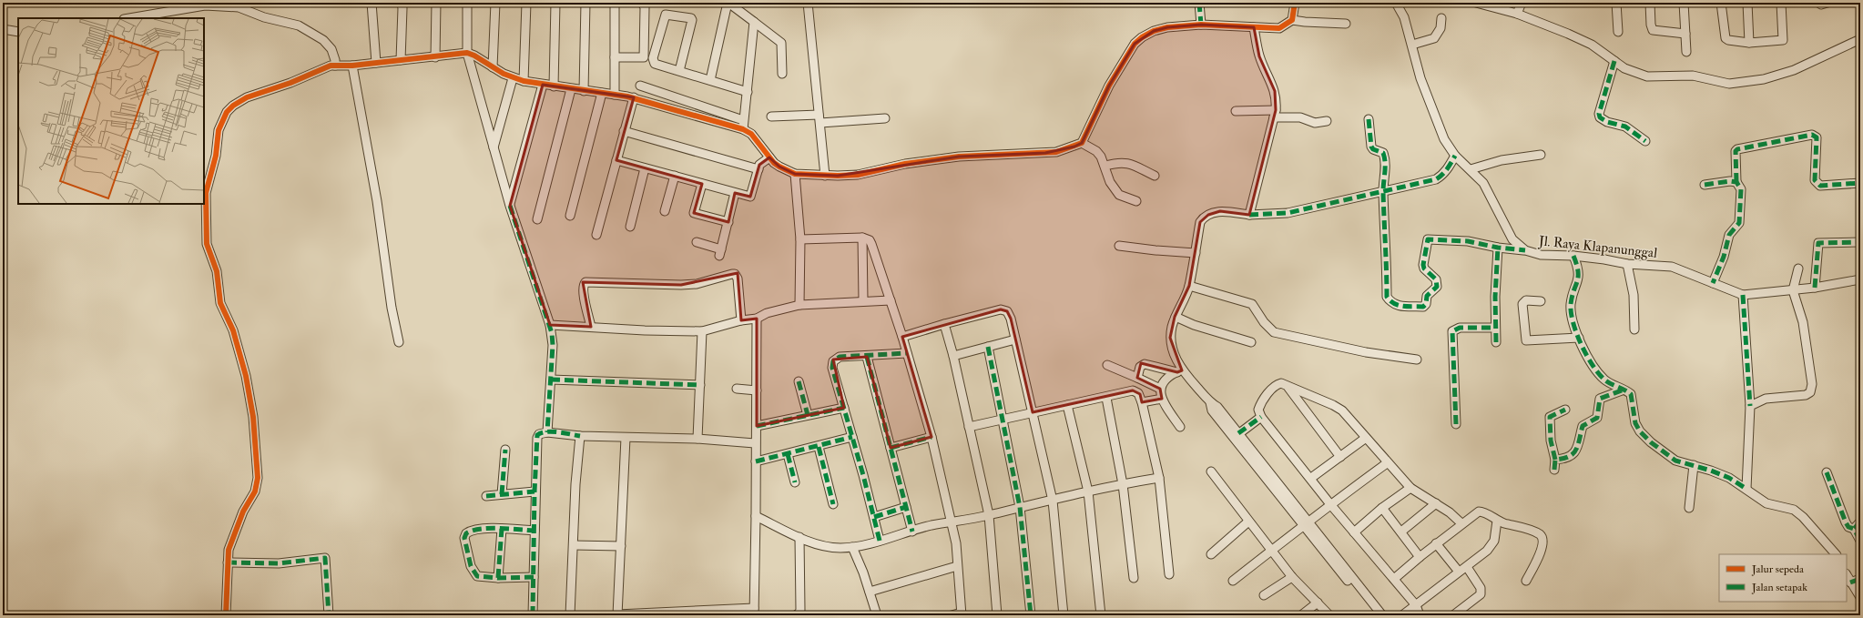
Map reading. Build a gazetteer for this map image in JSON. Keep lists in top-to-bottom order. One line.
{"streets":{"street":["Jl. Raya Klapanunggal"]},"legend":["Jalur sepeda","Jalan setapak"]}
